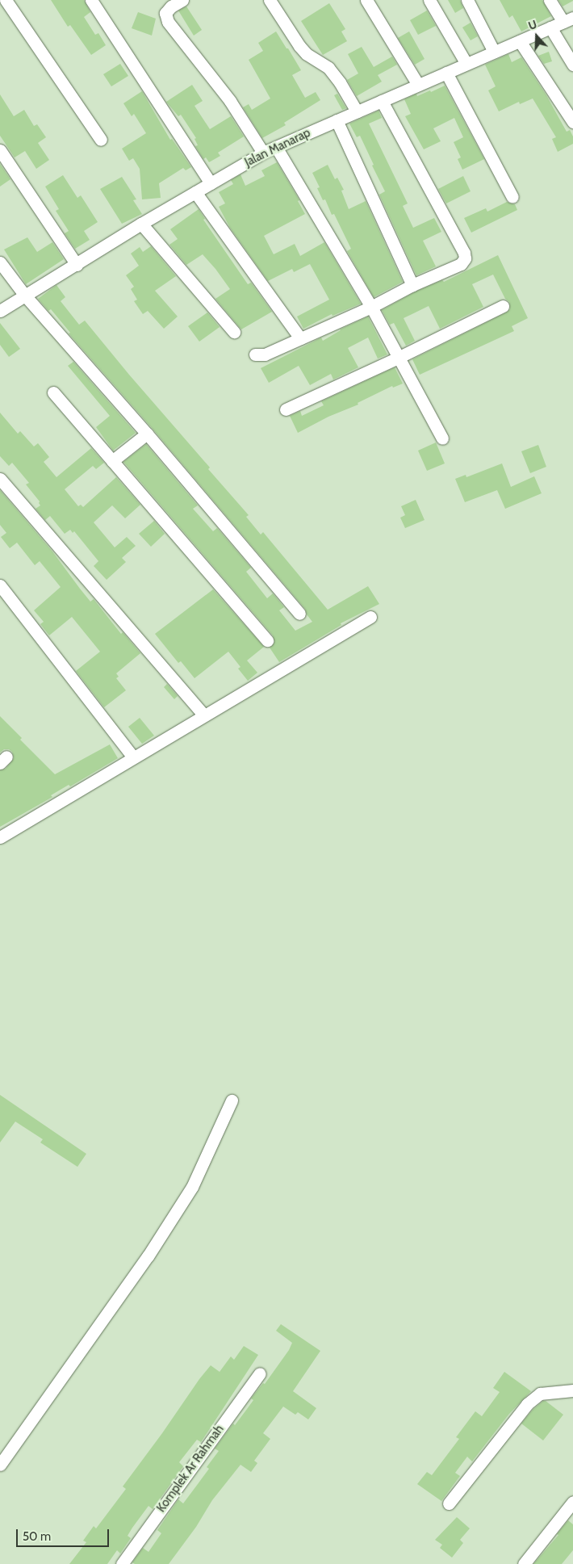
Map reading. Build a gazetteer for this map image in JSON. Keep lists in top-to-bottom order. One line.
{"streets":{"street":["Jalan Manarap","Komplek Ar Rahmah"]},"scale_bar":"50 m","north":"top"}
